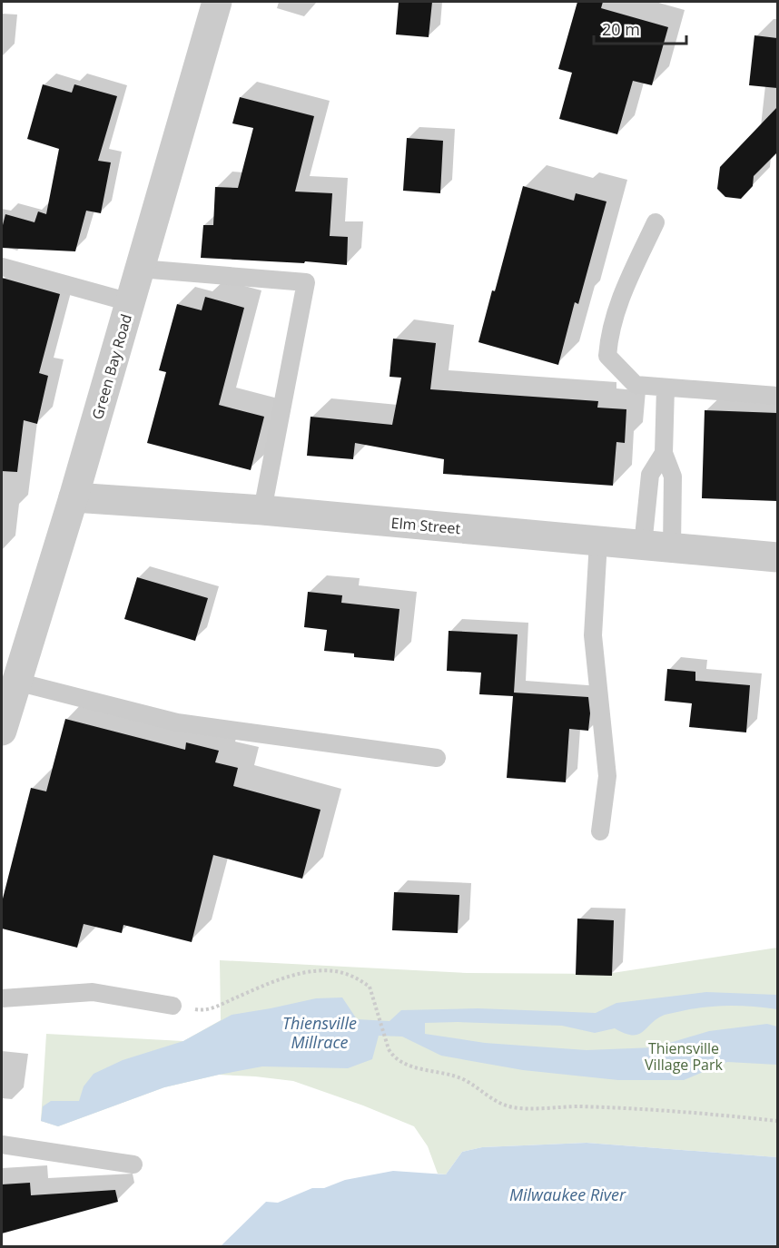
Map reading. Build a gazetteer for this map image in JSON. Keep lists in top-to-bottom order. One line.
{"streets":{"street":["Green Bay Road","Elm Street"]},"crossings":[["Green Bay Road","Elm Street"]],"water":["Thiensville Millrace","Milwaukee River"],"parks":["Thiensville Village Park"],"scale_bar":"20 m"}
